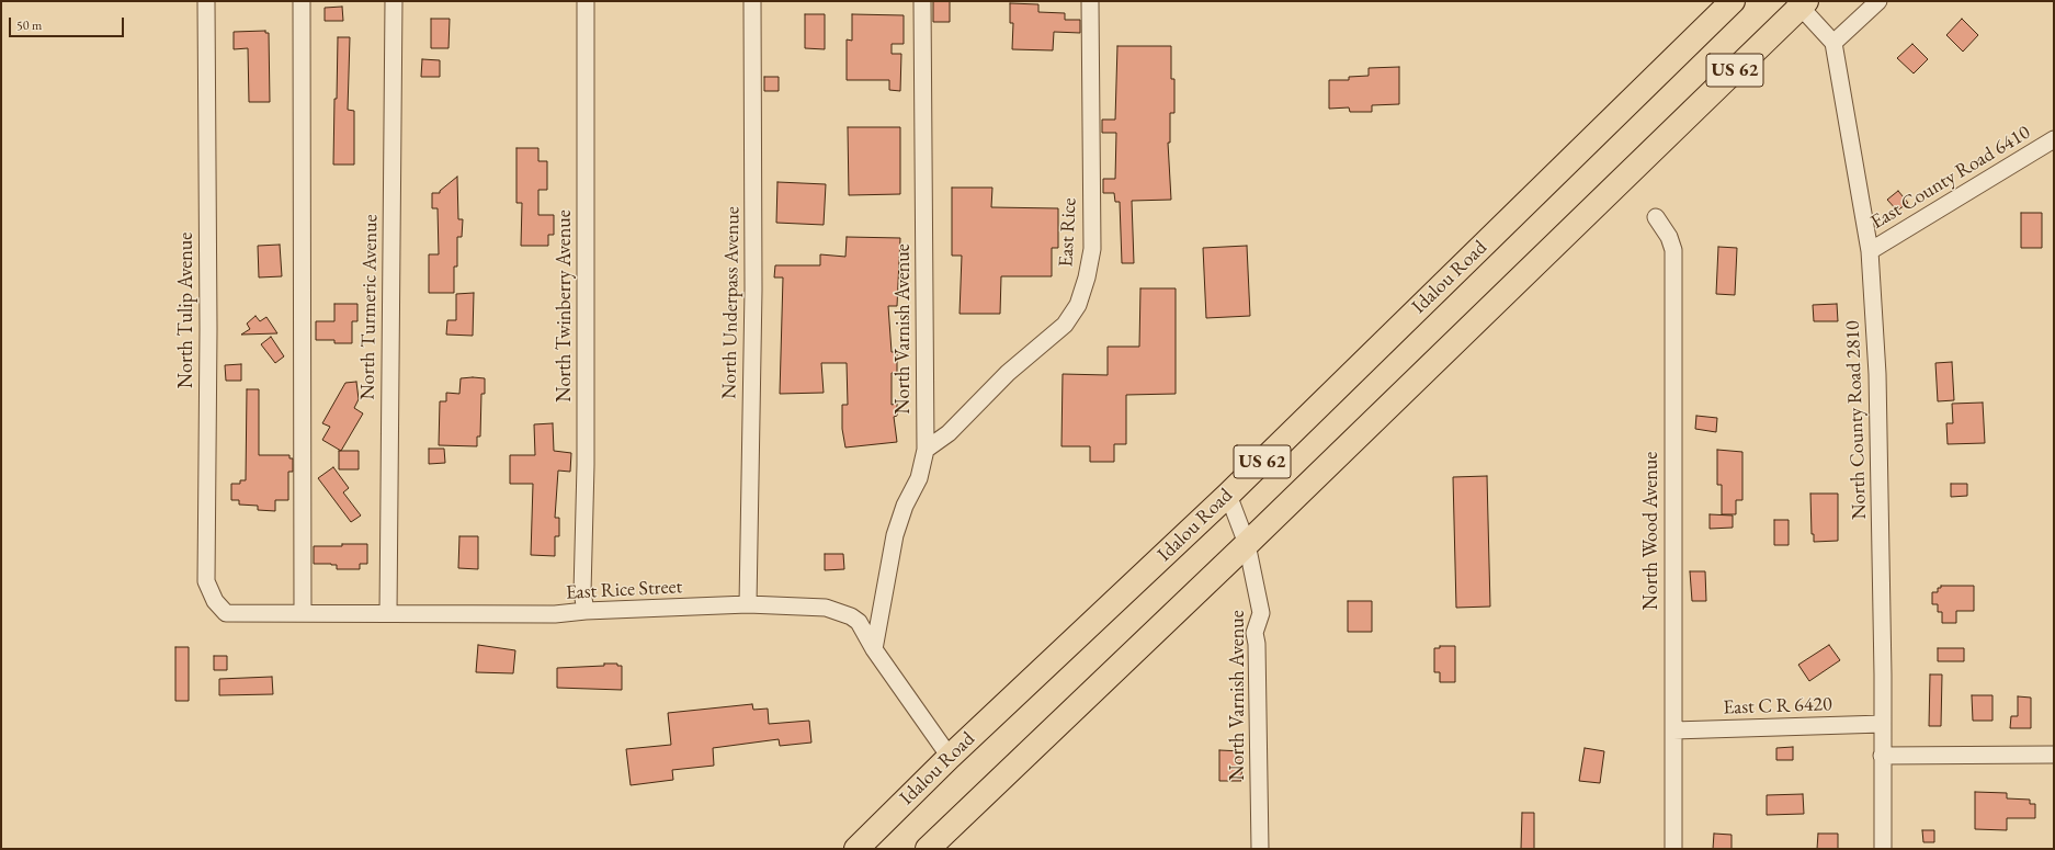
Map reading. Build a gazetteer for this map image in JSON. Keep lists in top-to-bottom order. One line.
{"streets":{"highway":["US 62","Idalou Road"],"street":["East County Road 6410","East Rice","North Underpass Avenue","North Twinberry Avenue","North Turmeric Avenue","North Tulip Avenue","North Varnish Avenue","North County Road 2810","North Wood Avenue","East Rice Street","East C R 6420"]},"crossings":[["US 62","North Varnish Avenue"],["East County Road 6410","North County Road 2810"],["East Rice","North Varnish Avenue"],["Idalou Road","North Varnish Avenue"],["Idalou Road","East Rice Street"],["North Underpass Avenue","East Rice Street"],["North Twinberry Avenue","East Rice Street"],["North Turmeric Avenue","East Rice Street"],["North Tulip Avenue","East Rice Street"],["North Varnish Avenue","East Rice Street"],["North County Road 2810","East C R 6420"],["North Wood Avenue","East C R 6420"]],"scale_bar":"50 m"}
